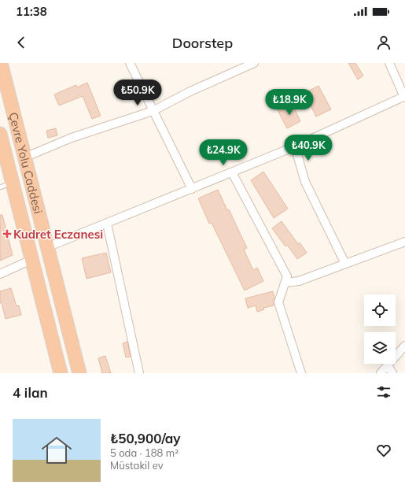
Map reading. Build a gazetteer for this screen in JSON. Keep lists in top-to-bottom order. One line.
{"streets":{"highway":["Çevre Yolu Caddesi"]},"places":{"health":["Kudret Eczanesi"]},"page":{"status":"11:38","header":"Doorstep","price":["₺50.9K","₺18.9K","₺40.9K","₺24.9K"],"heading":"4 ilan","list":[{"name":"₺50,900/ay","note":"5 oda · 188 m² · Müstakil ev"}]}}
